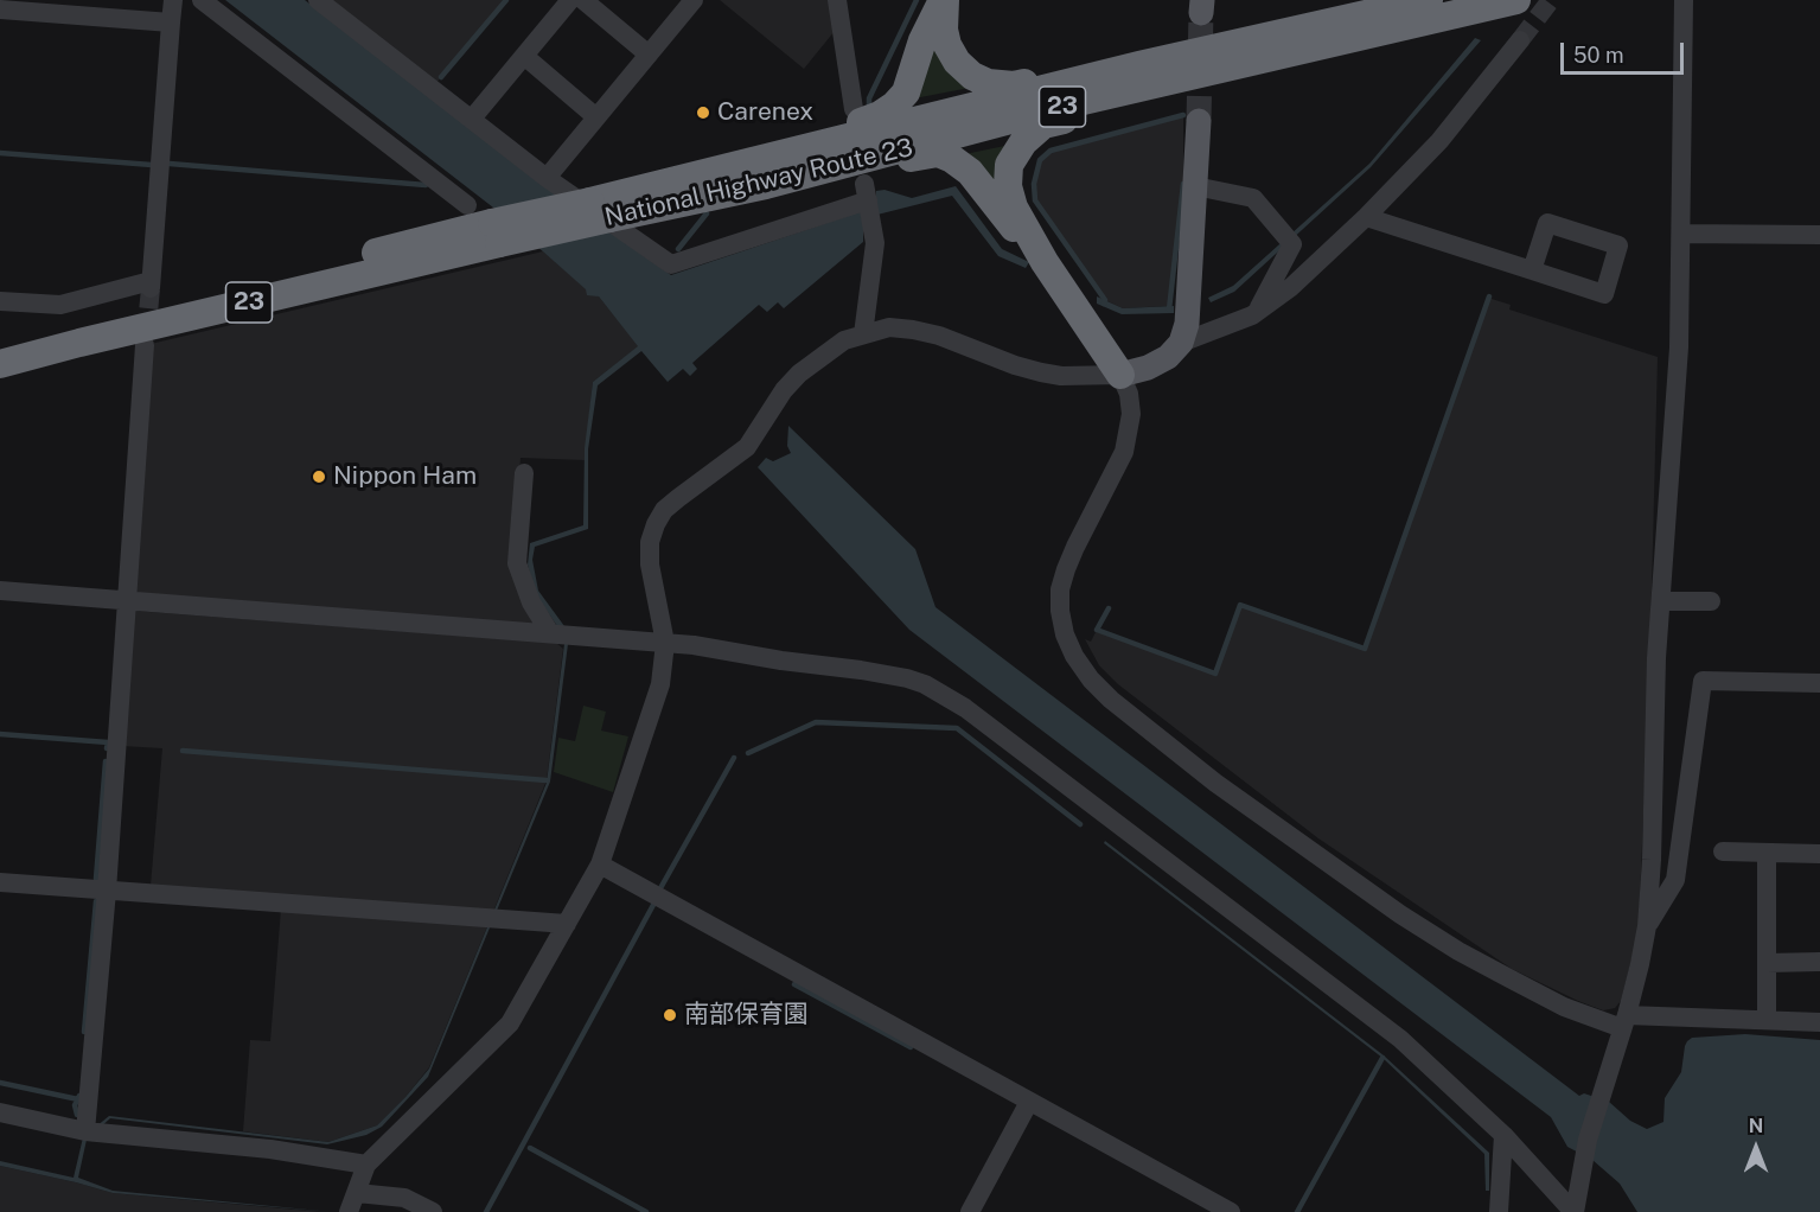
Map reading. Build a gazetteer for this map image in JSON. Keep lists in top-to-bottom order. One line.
{"streets":{"highway":["23","National Highway Route 23"]},"crossings":[["23","National Highway Route 23"]],"places":["Carenex","Nippon Ham","南部保育園"],"scale_bar":"50 m","north":"top"}
